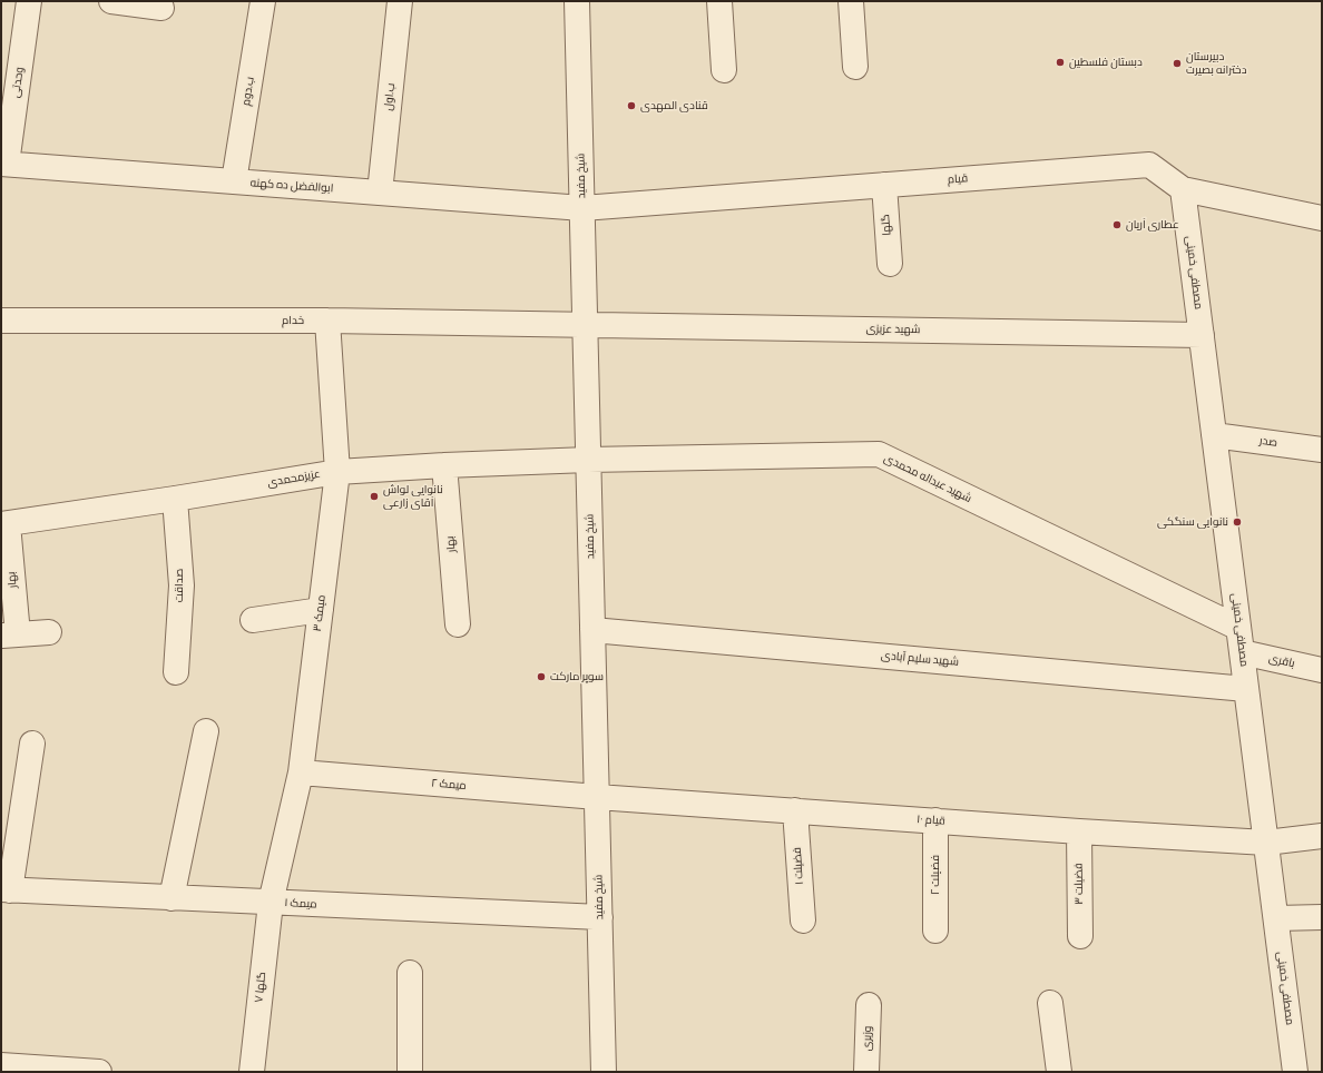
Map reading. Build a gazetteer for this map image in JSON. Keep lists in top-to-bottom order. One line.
{"streets":{"street":["وحدتی","ب.دوم","ب.اول","شیخ مفید","قیام","ابوالفضل ده کهنه","گلها","مصطفی خمینی","خدام","شهید عزیزی","صدر","عزیزمحمدی","شهید عبداله محمدی","بهار","صداقت","میمک ۳","شهید سلیم آبادی","باقری","میمک ۲","قیام ۱۰","فضیلت ۱","فضیلت ۲","فضیلت ۳","میمک ۱","گلها ۷","وزیری"]},"crossings":[["وحدتی","ابوالفضل ده کهنه"],["ب.دوم","ابوالفضل ده کهنه"],["ب.اول","ابوالفضل ده کهنه"],["شیخ مفید","قیام"],["شیخ مفید","ابوالفضل ده کهنه"],["شیخ مفید","خدام"],["شیخ مفید","شهید عزیزی"],["شیخ مفید","عزیزمحمدی"],["شیخ مفید","شهید عبداله محمدی"],["شیخ مفید","شهید سلیم آبادی"],["شیخ مفید","میمک ۲"],["شیخ مفید","قیام ۱۰"],["شیخ مفید","میمک ۱"],["قیام","ابوالفضل ده کهنه"],["قیام","گلها"],["قیام","مصطفی خمینی"],["مصطفی خمینی","شهید عزیزی"],["مصطفی خمینی","صدر"],["مصطفی خمینی","شهید عبداله محمدی"],["مصطفی خمینی","شهید سلیم آبادی"],["مصطفی خمینی","باقری"],["مصطفی خمینی","قیام ۱۰"],["خدام","شهید عزیزی"],["خدام","میمک ۳"],["عزیزمحمدی","شهید عبداله محمدی"],["عزیزمحمدی","بهار"],["عزیزمحمدی","صداقت"],["عزیزمحمدی","میمک ۳"],["میمک ۳","میمک ۲"],["میمک ۳","میمک ۱"],["میمک ۳","گلها ۷"],["میمک ۲","قیام ۱۰"],["قیام ۱۰","فضیلت ۱"],["قیام ۱۰","فضیلت ۲"],["قیام ۱۰","فضیلت ۳"],["میمک ۱","گلها ۷"]],"places":["دبستان فلسطین","دبیرستان دخترانه بصیرت","قنادی المهدی","عطاری آریان","نانوایی لواش آقای زارعی","نانوایی سنگکی","سوپر مارکت"]}
